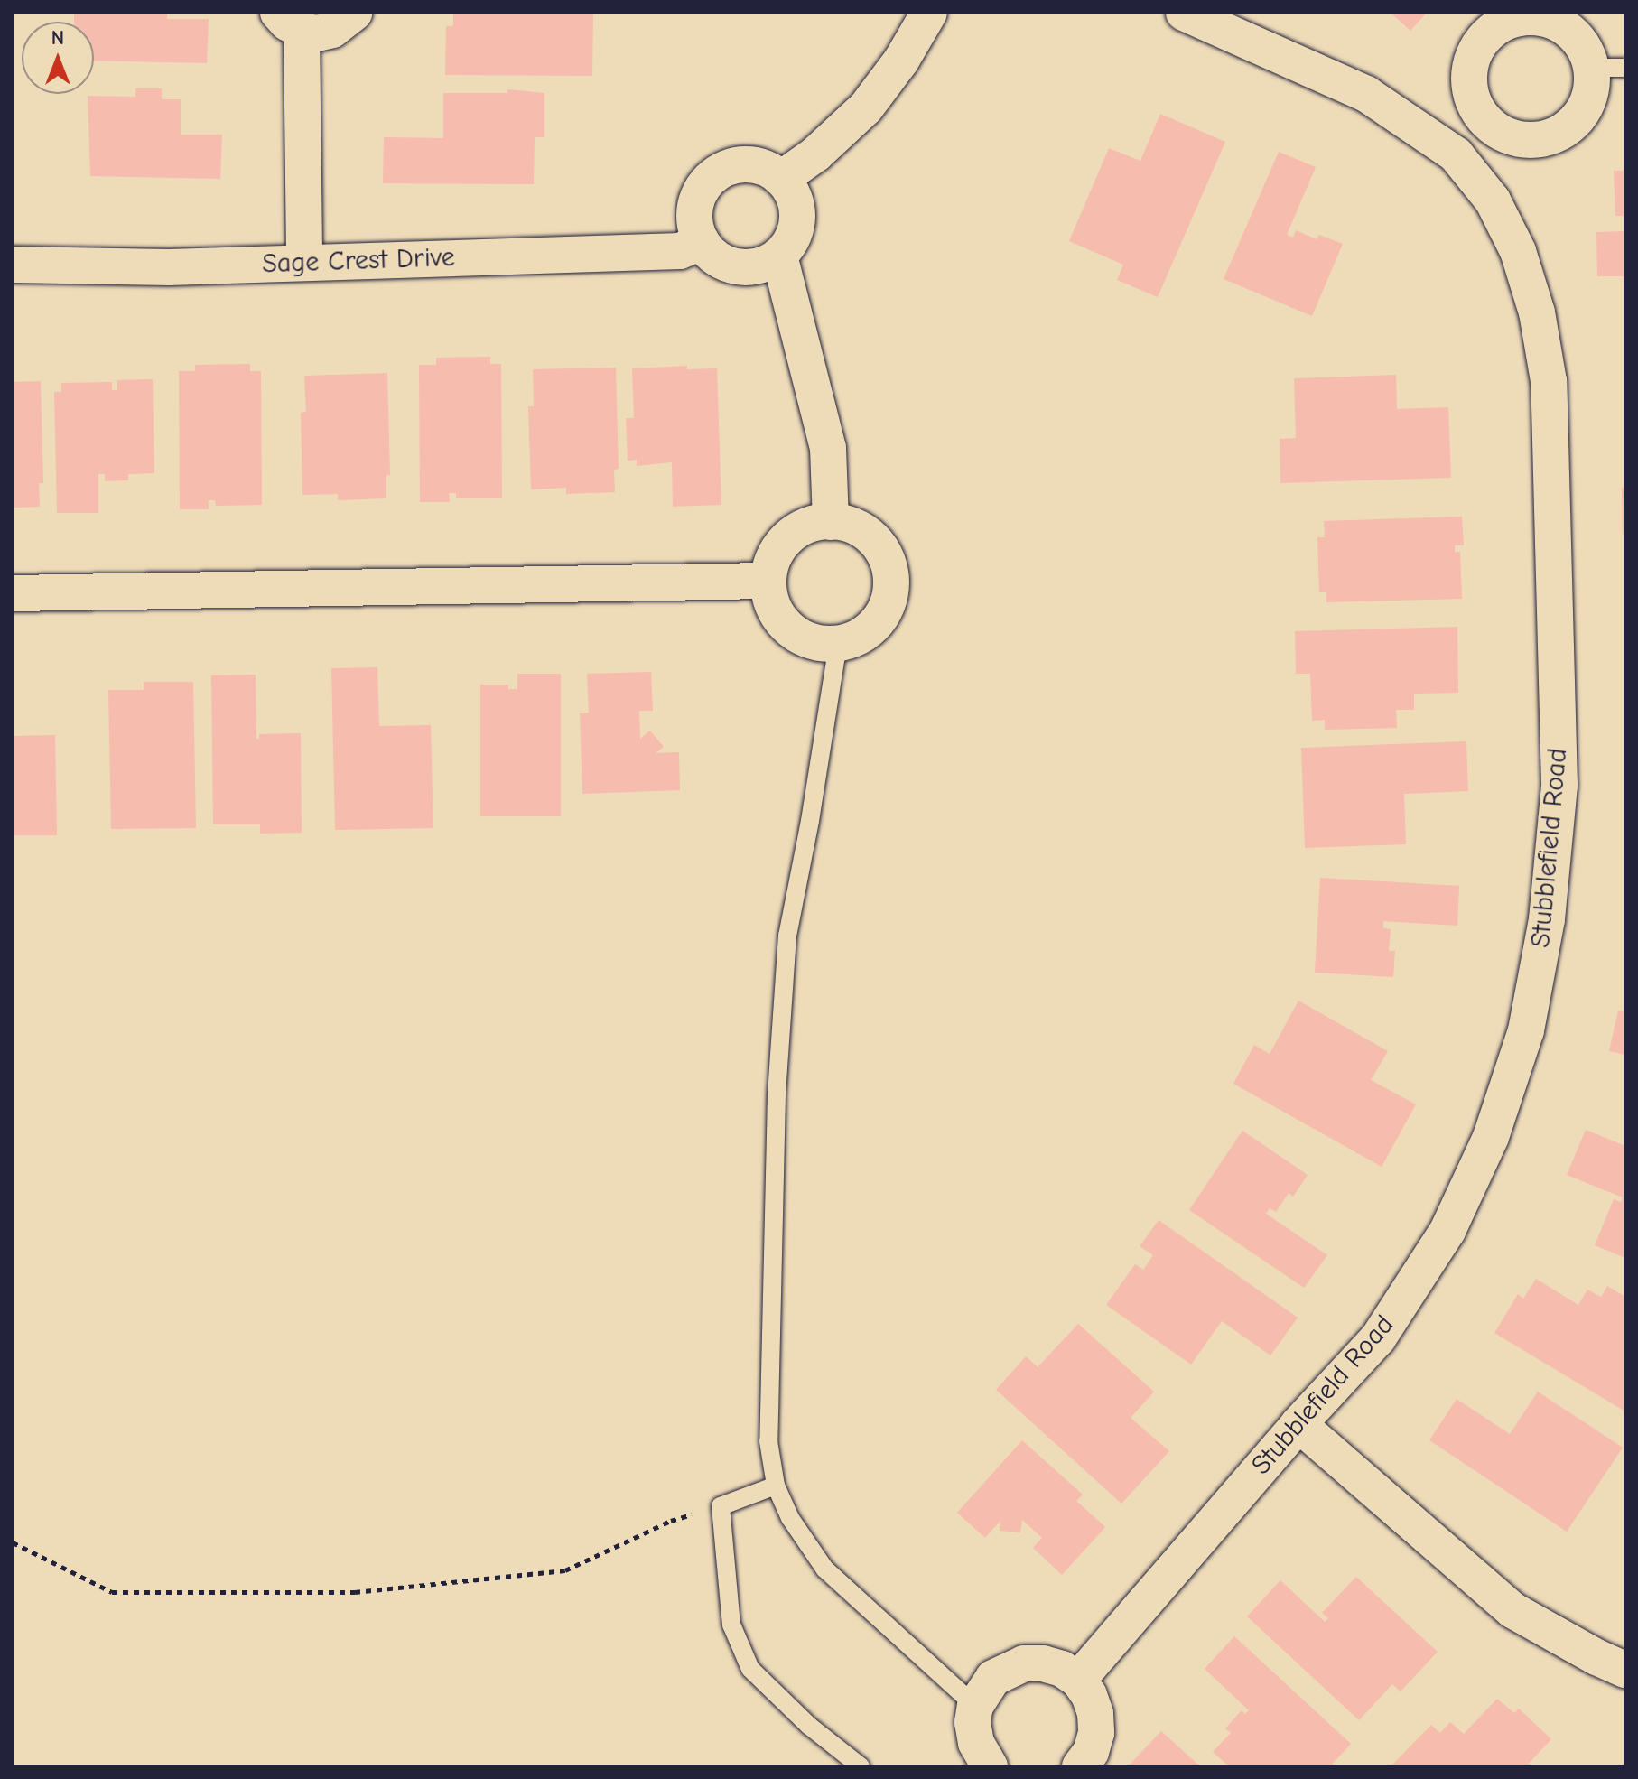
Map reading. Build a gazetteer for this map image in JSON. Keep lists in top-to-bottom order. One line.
{"streets":{"street":["Sage Crest Drive","Stubblefield Road"]},"north":"top"}
